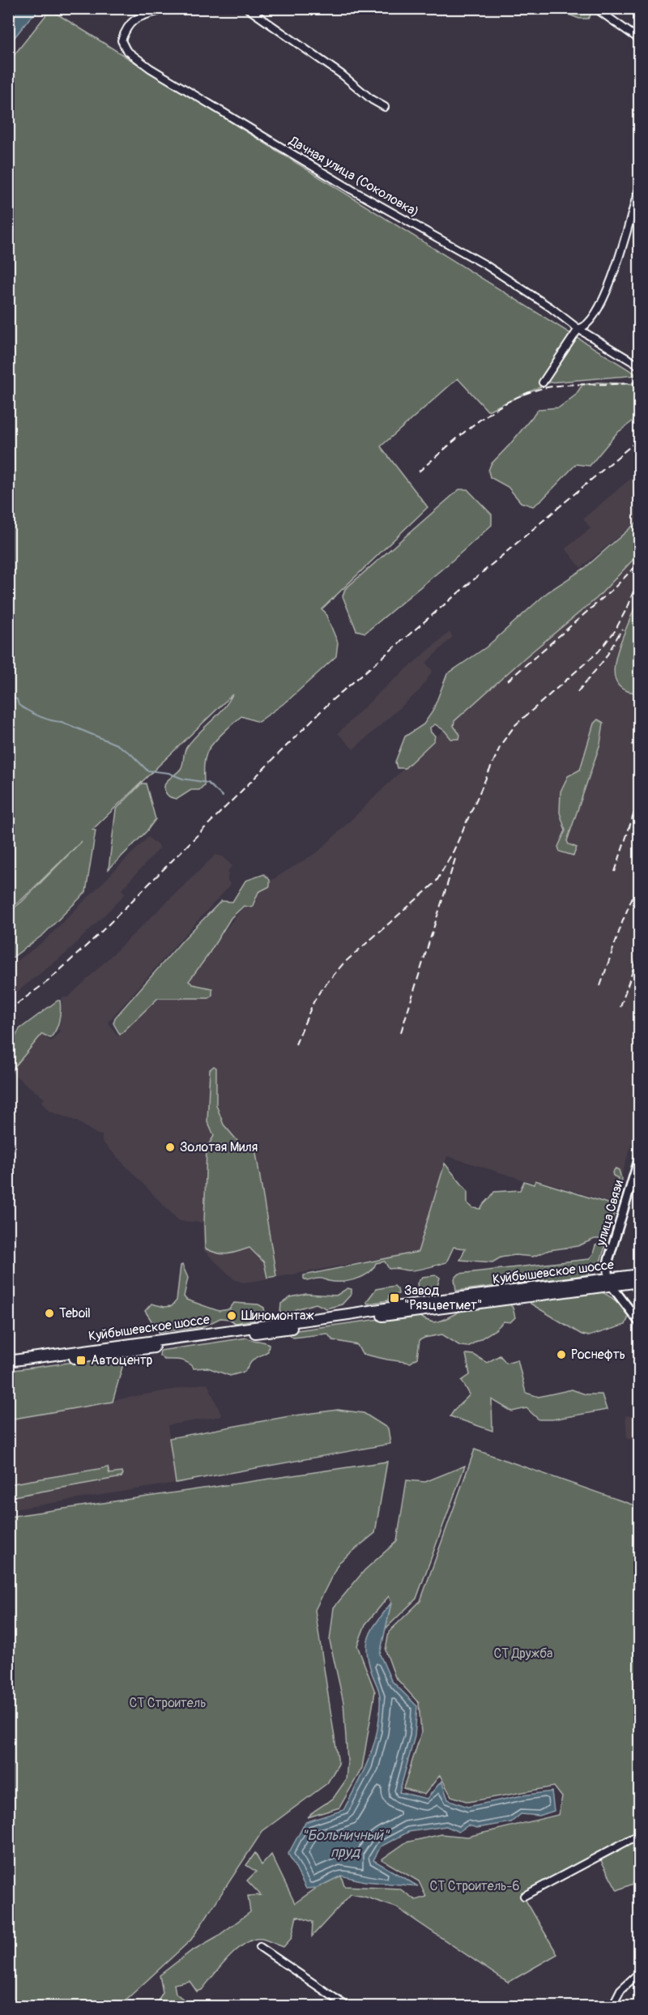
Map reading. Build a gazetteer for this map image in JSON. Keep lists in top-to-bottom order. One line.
{"streets":{"main road":["Куйбышевское шоссе"],"street":["Дачная улица (Соколовка)","улица Связи"]},"crossings":[["улица Связи","Куйбышевское шоссе"]],"water":["\"Больничный\" пруд"],"parks":["СТ Дружба","СТ Строитель","СТ Строитель-6"],"places":{"other":["Золотая Миля","Teboil","Шиномонтаж","Роснефть"],"transit":["Завод \"Рязцветмет\"","Автоцентр"]}}
